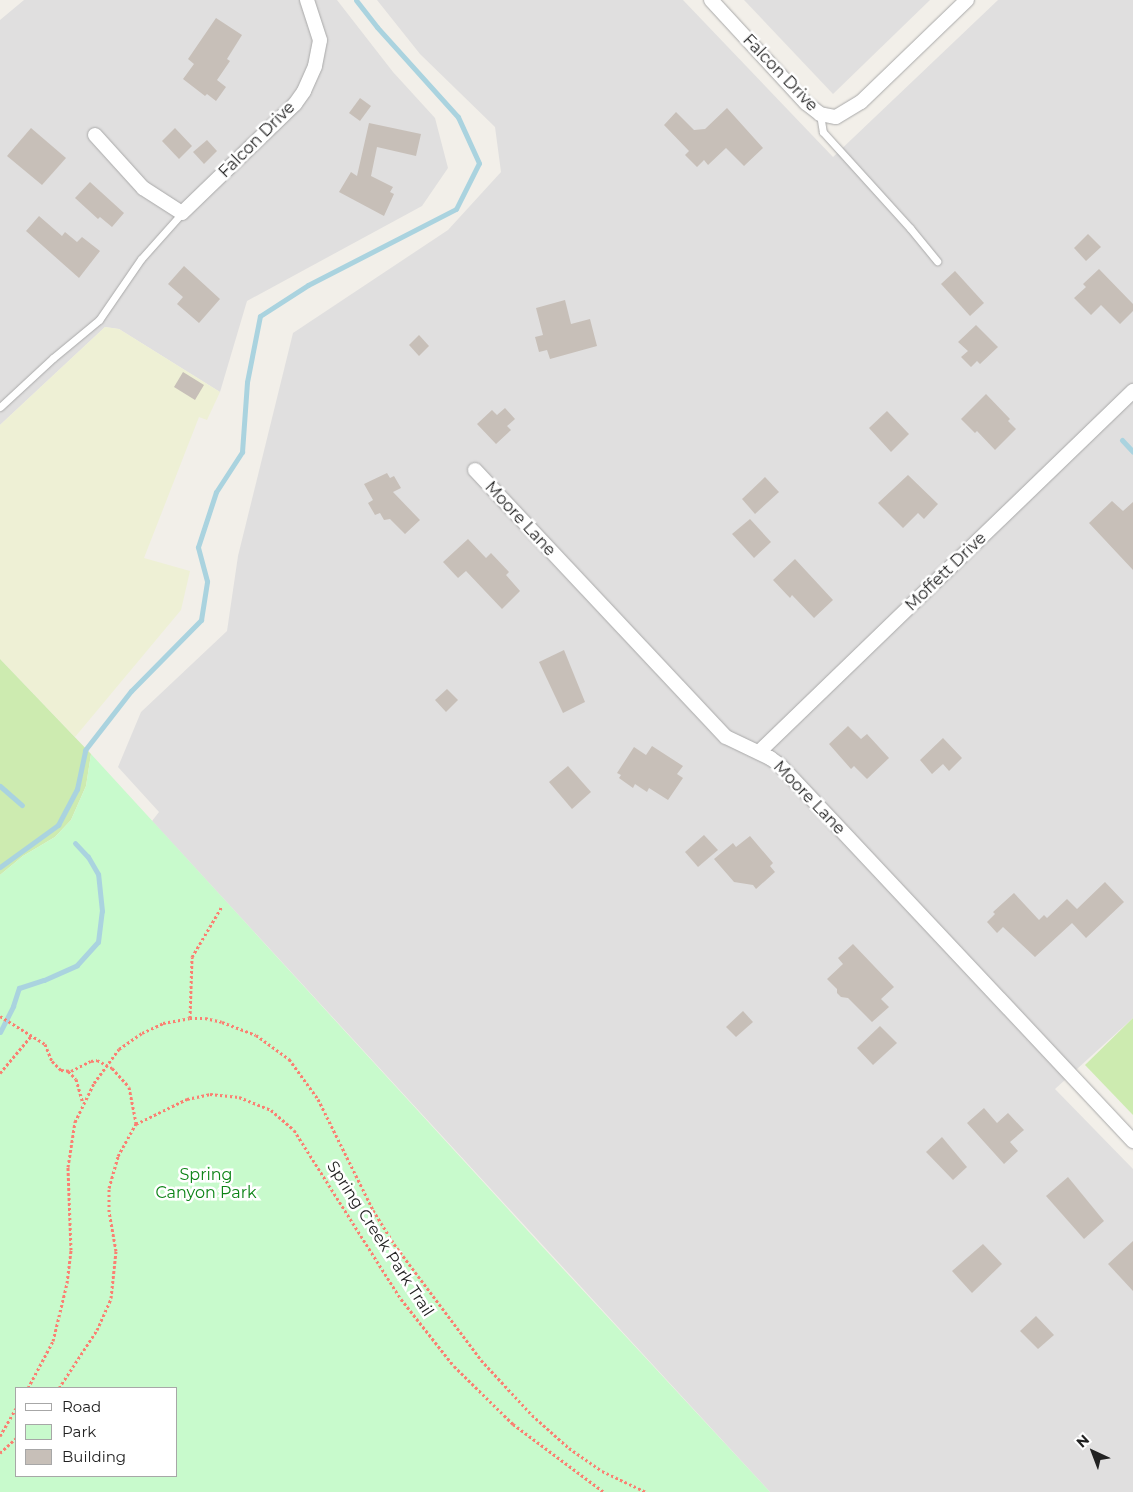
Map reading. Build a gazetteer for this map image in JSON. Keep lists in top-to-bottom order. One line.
{"streets":{"street":["Falcon Drive","Moore Lane","Moffett Drive"],"path":["Spring Creek Park Trail"]},"crossings":[["Moore Lane","Moffett Drive"]],"parks":["Spring Canyon Park"],"legend":["Road","Park","Building"],"north":"top left"}
